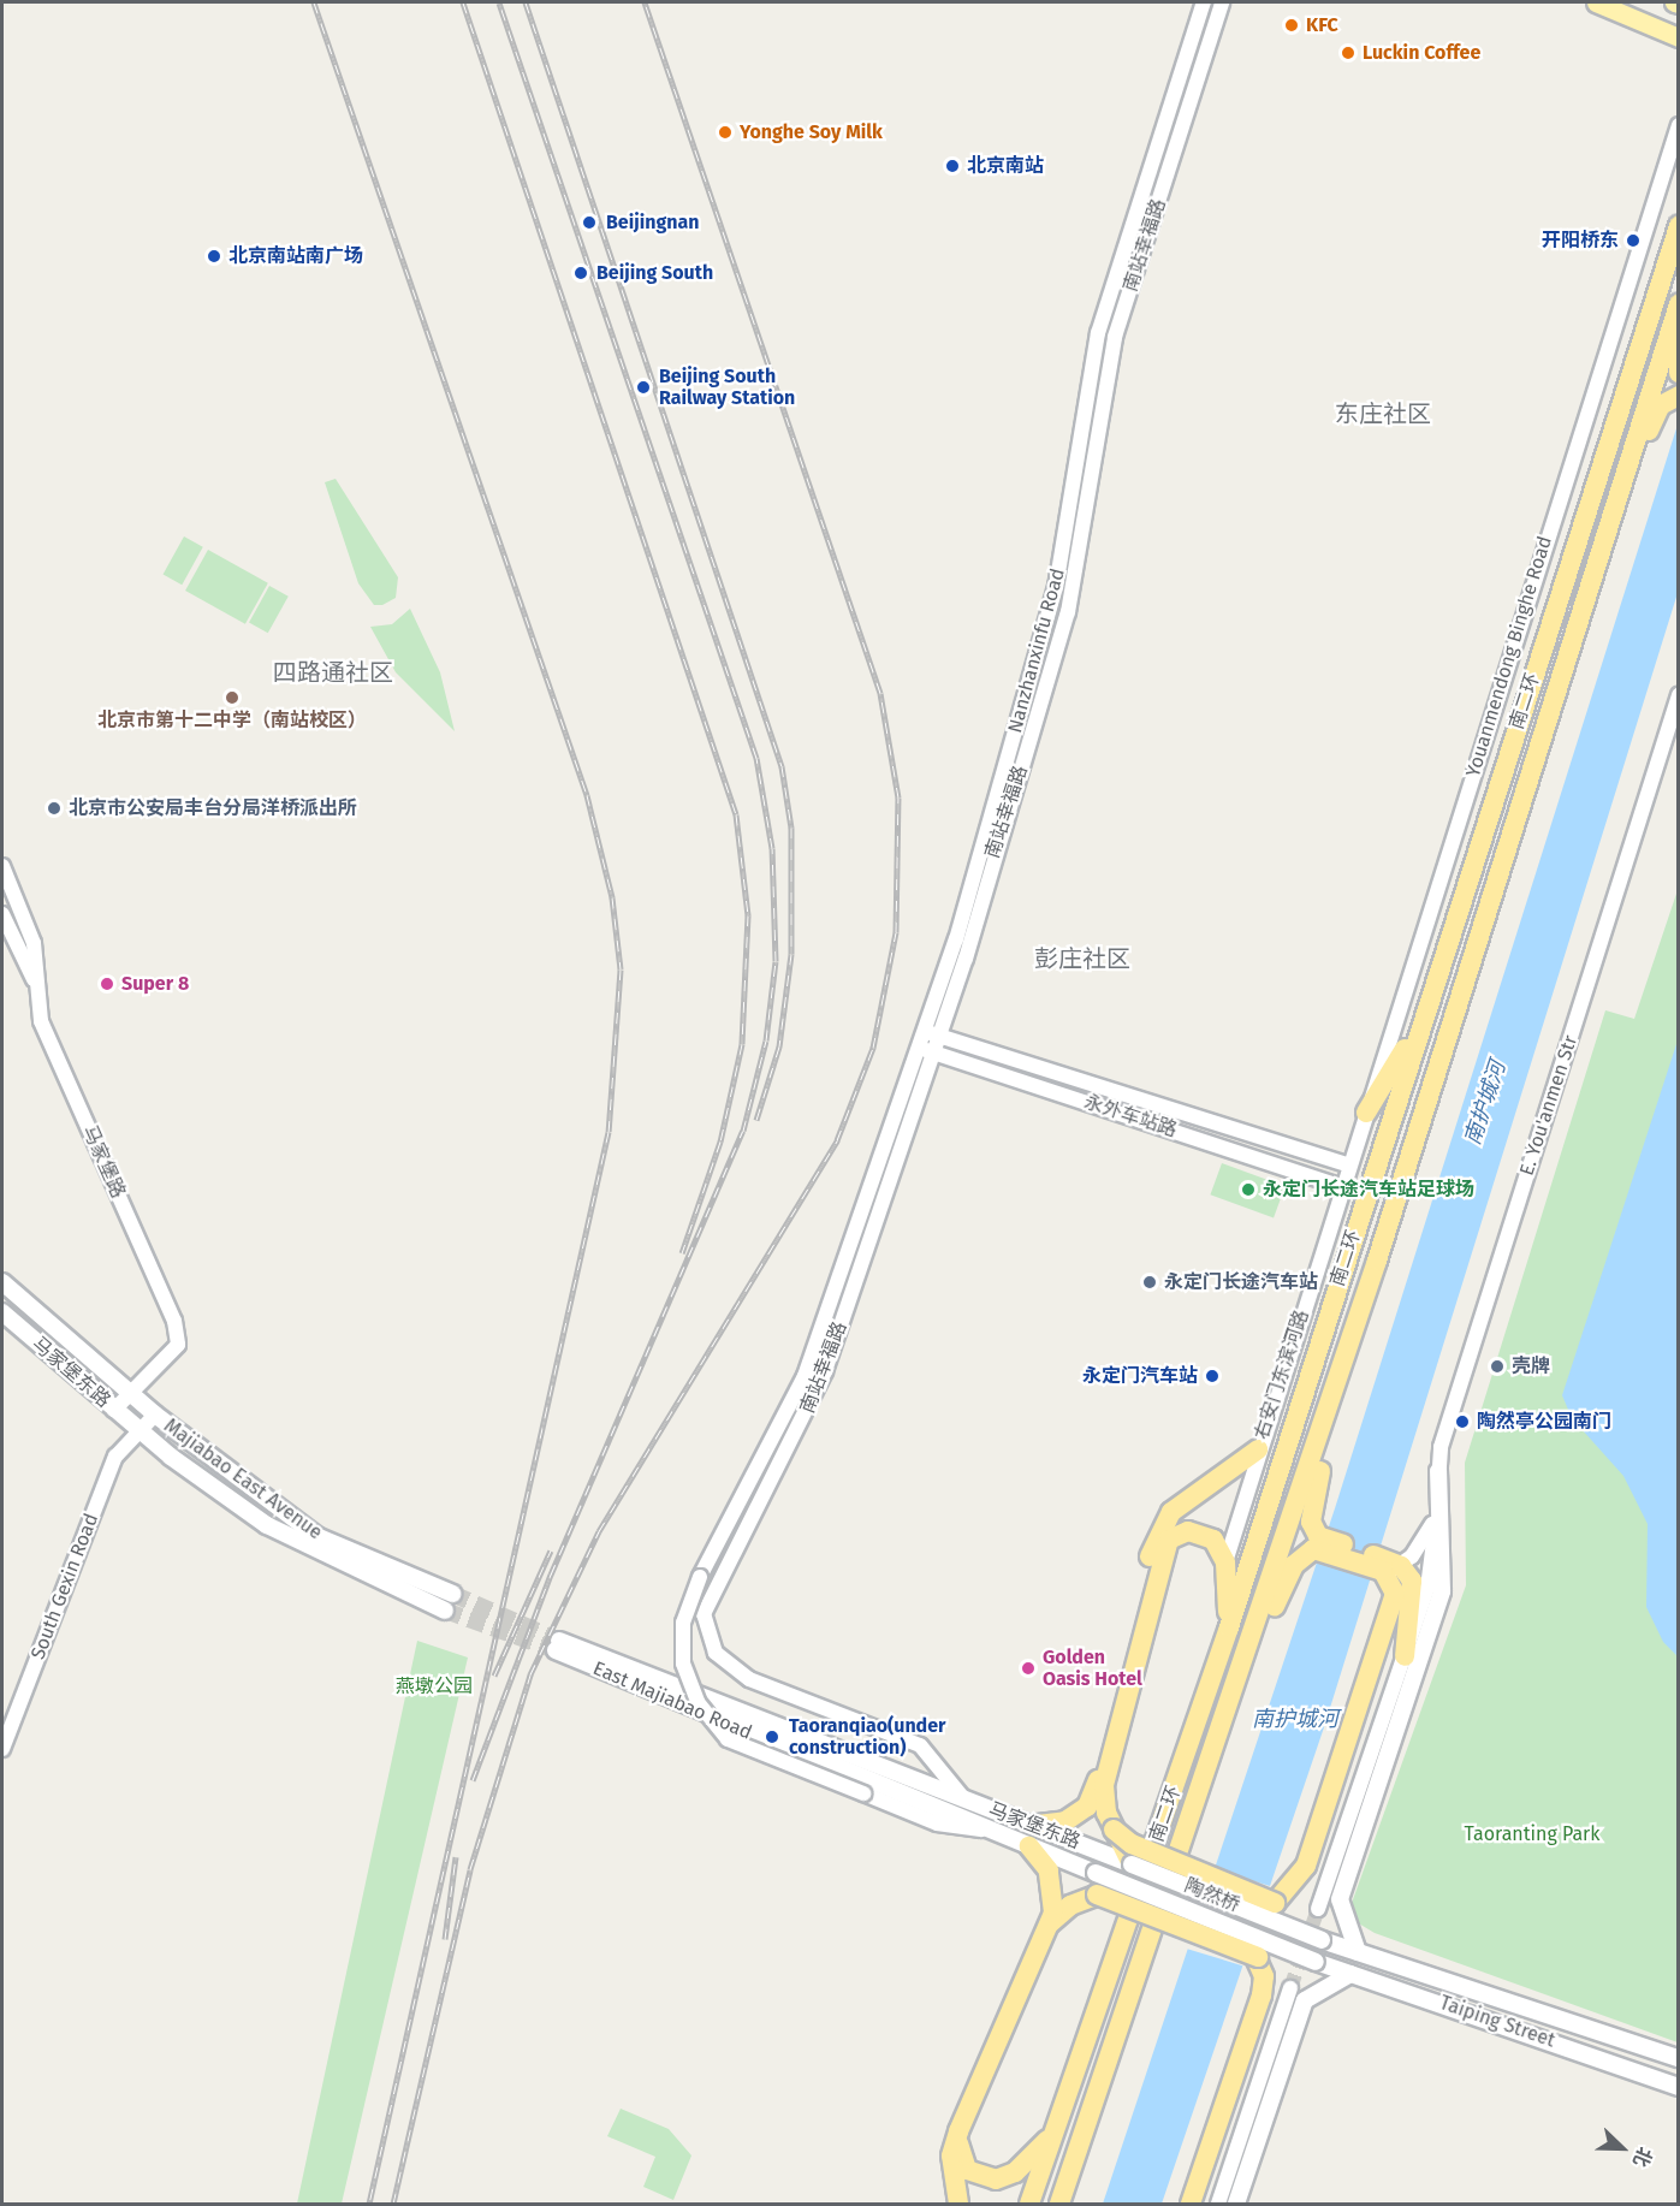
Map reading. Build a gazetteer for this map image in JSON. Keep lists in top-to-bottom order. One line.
{"streets":{"highway":["南二环"],"main road":["马家堡东路","Majiabao East Avenue","East Majiabao Road","陶然桥","Taiping Street"],"street":["南站幸福路","Youanmendong Binghe Road","E. You'anmen Str","永外车站路","马家堡路","右安门东滨河路","South Gexin Road"]},"crossings":[["南站幸福路","永外车站路"],["南站幸福路","马家堡东路"],["南站幸福路","East Majiabao Road"],["Youanmendong Binghe Road","永外车站路"],["Youanmendong Binghe Road","右安门东滨河路"],["永外车站路","右安门东滨河路"],["马家堡路","马家堡东路"],["马家堡东路","Majiabao East Avenue"],["马家堡东路","South Gexin Road"],["马家堡东路","East Majiabao Road"],["马家堡东路","陶然桥"],["Majiabao East Avenue","South Gexin Road"],["陶然桥","Taiping Street"]],"districts":["东庄社区","四路通社区","彭庄社区"],"water":["南护城河"],"parks":["燕墩公园","Taoranting Park"],"places":["KFC","Luckin Coffee","Yonghe Soy Milk","北京南站","Beijingnan","开阳桥东","北京南站南广场","Beijing South","Beijing South Railway Station","北京市第十二中学（南站校区）","北京市公安局丰台分局洋桥派出所","Super 8","永定门长途汽车站足球场","永定门长途汽车站","壳牌","永定门汽车站","陶然亭公园南门","Golden Oasis Hotel","Taoranqiao(under construction)"],"north":"bottom right"}
